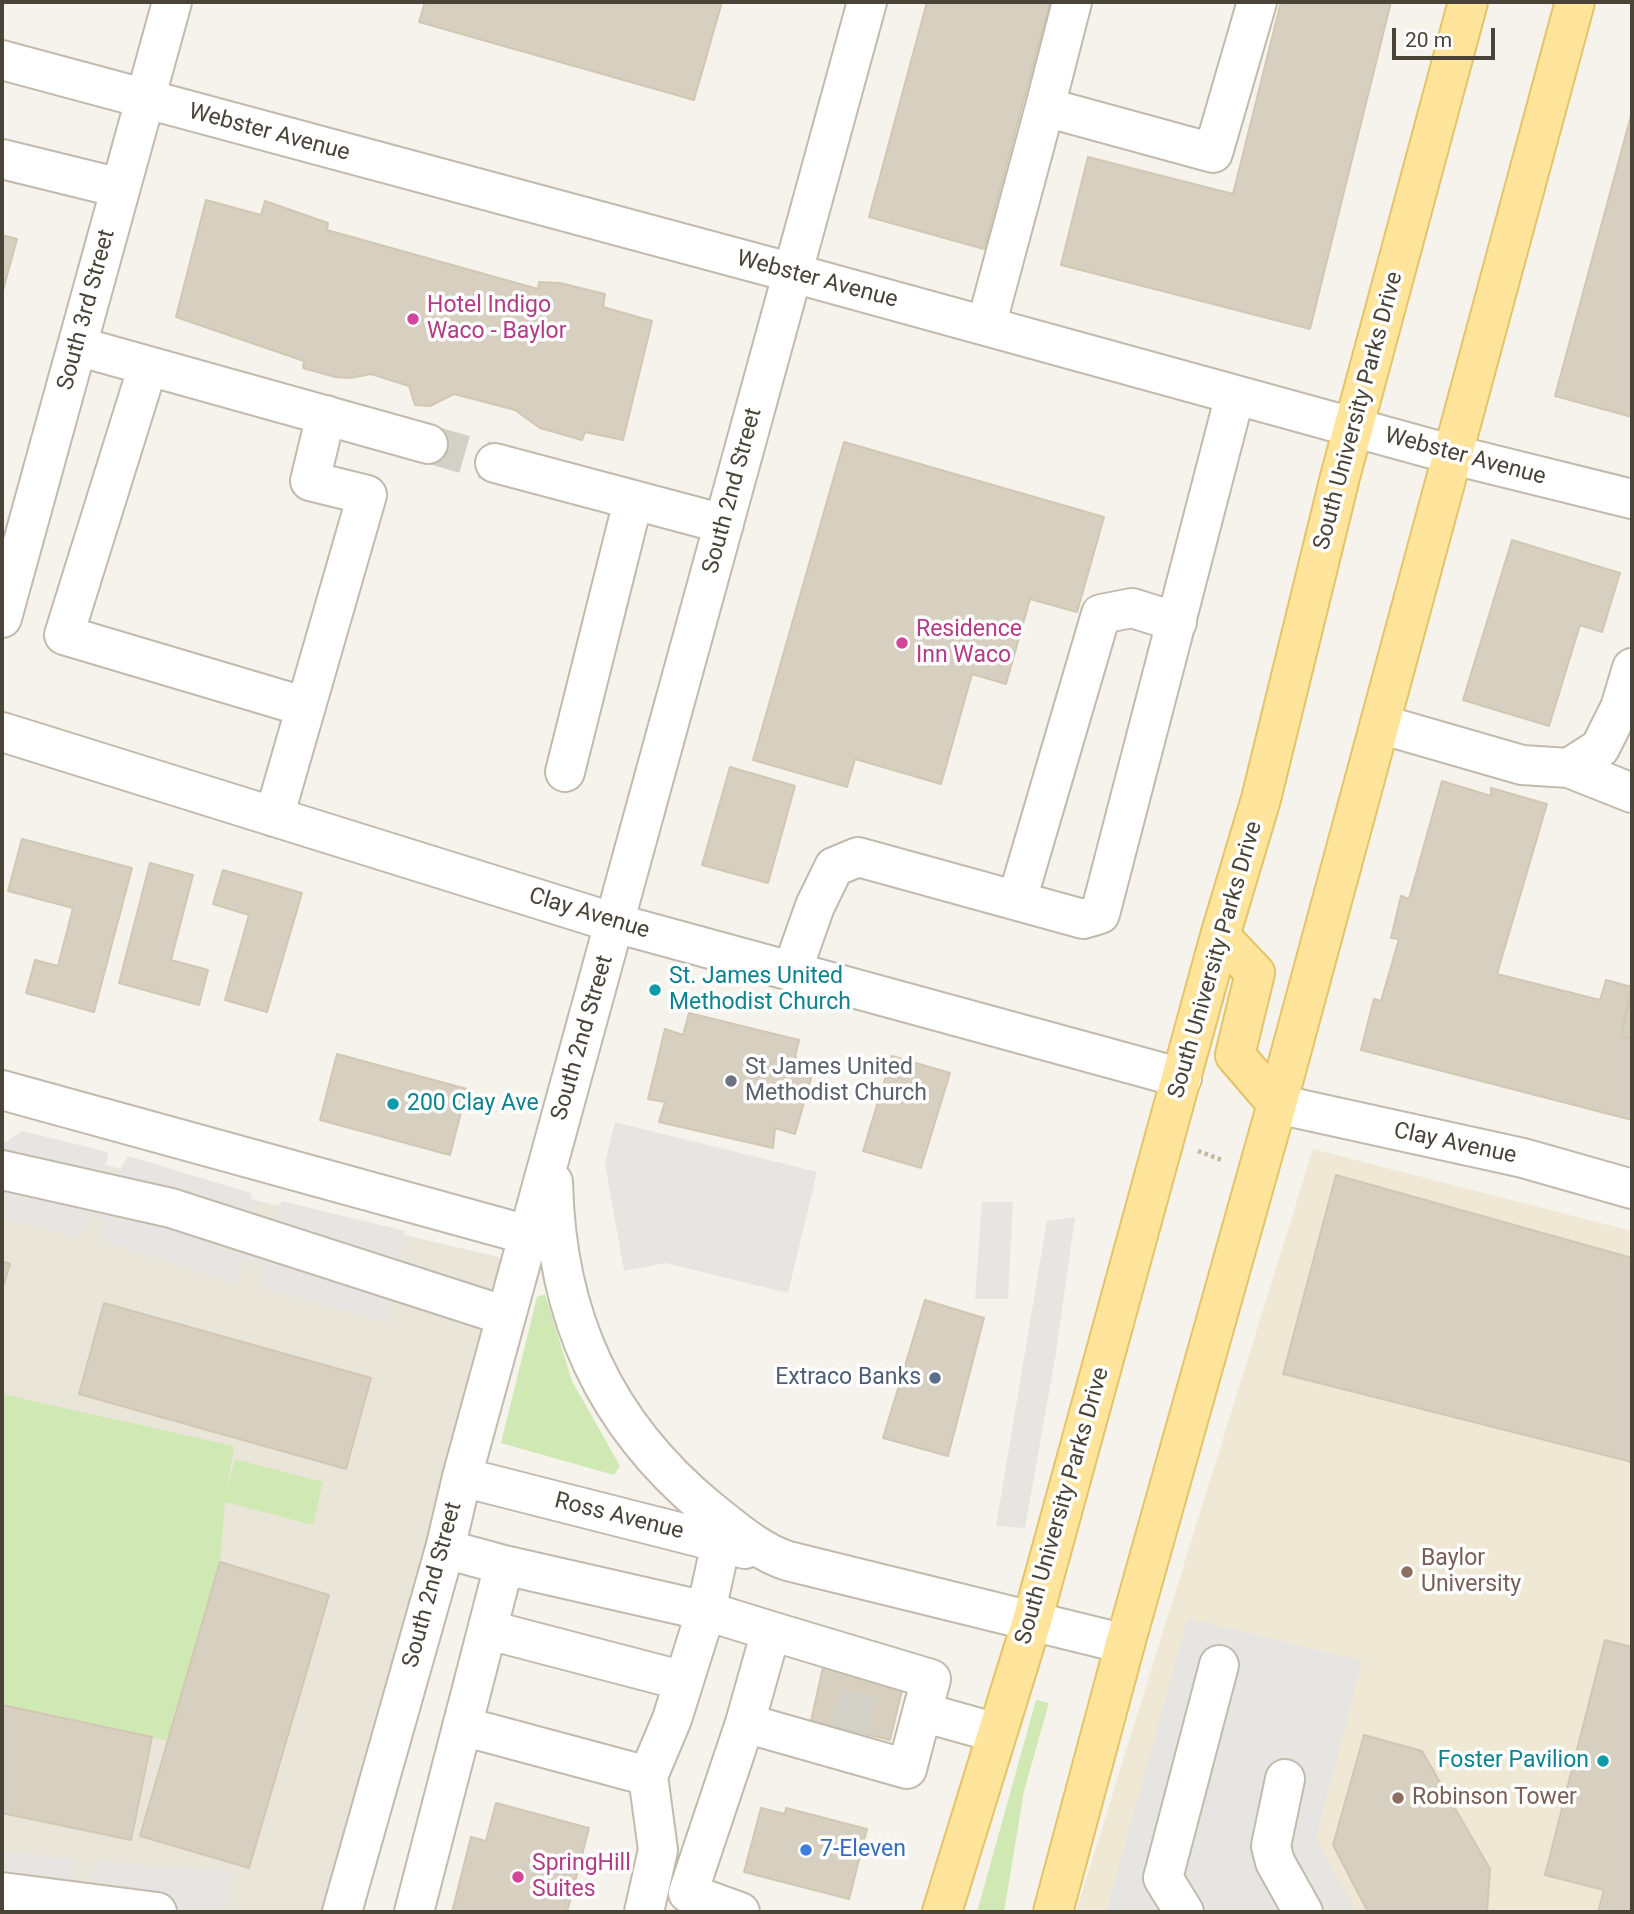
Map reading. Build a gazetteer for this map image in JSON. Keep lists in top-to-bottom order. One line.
{"streets":{"main road":["South University Parks Drive"],"street":["Webster Avenue","South 3rd Street","South 2nd Street","Clay Avenue","Ross Avenue"]},"crossings":[["Webster Avenue","South 3rd Street"],["Webster Avenue","South University Parks Drive"],["Webster Avenue","South 2nd Street"],["South University Parks Drive","Clay Avenue"],["South University Parks Drive","Ross Avenue"],["South 2nd Street","Clay Avenue"],["South 2nd Street","Ross Avenue"]],"places":["Hotel Indigo Waco - Baylor","Residence Inn Waco","St. James United Methodist Church","St James United Methodist Church","200 Clay Ave","Extraco Banks","Baylor University","Foster Pavilion","Robinson Tower","7-Eleven","SpringHill Suites"],"scale_bar":"20 m"}
